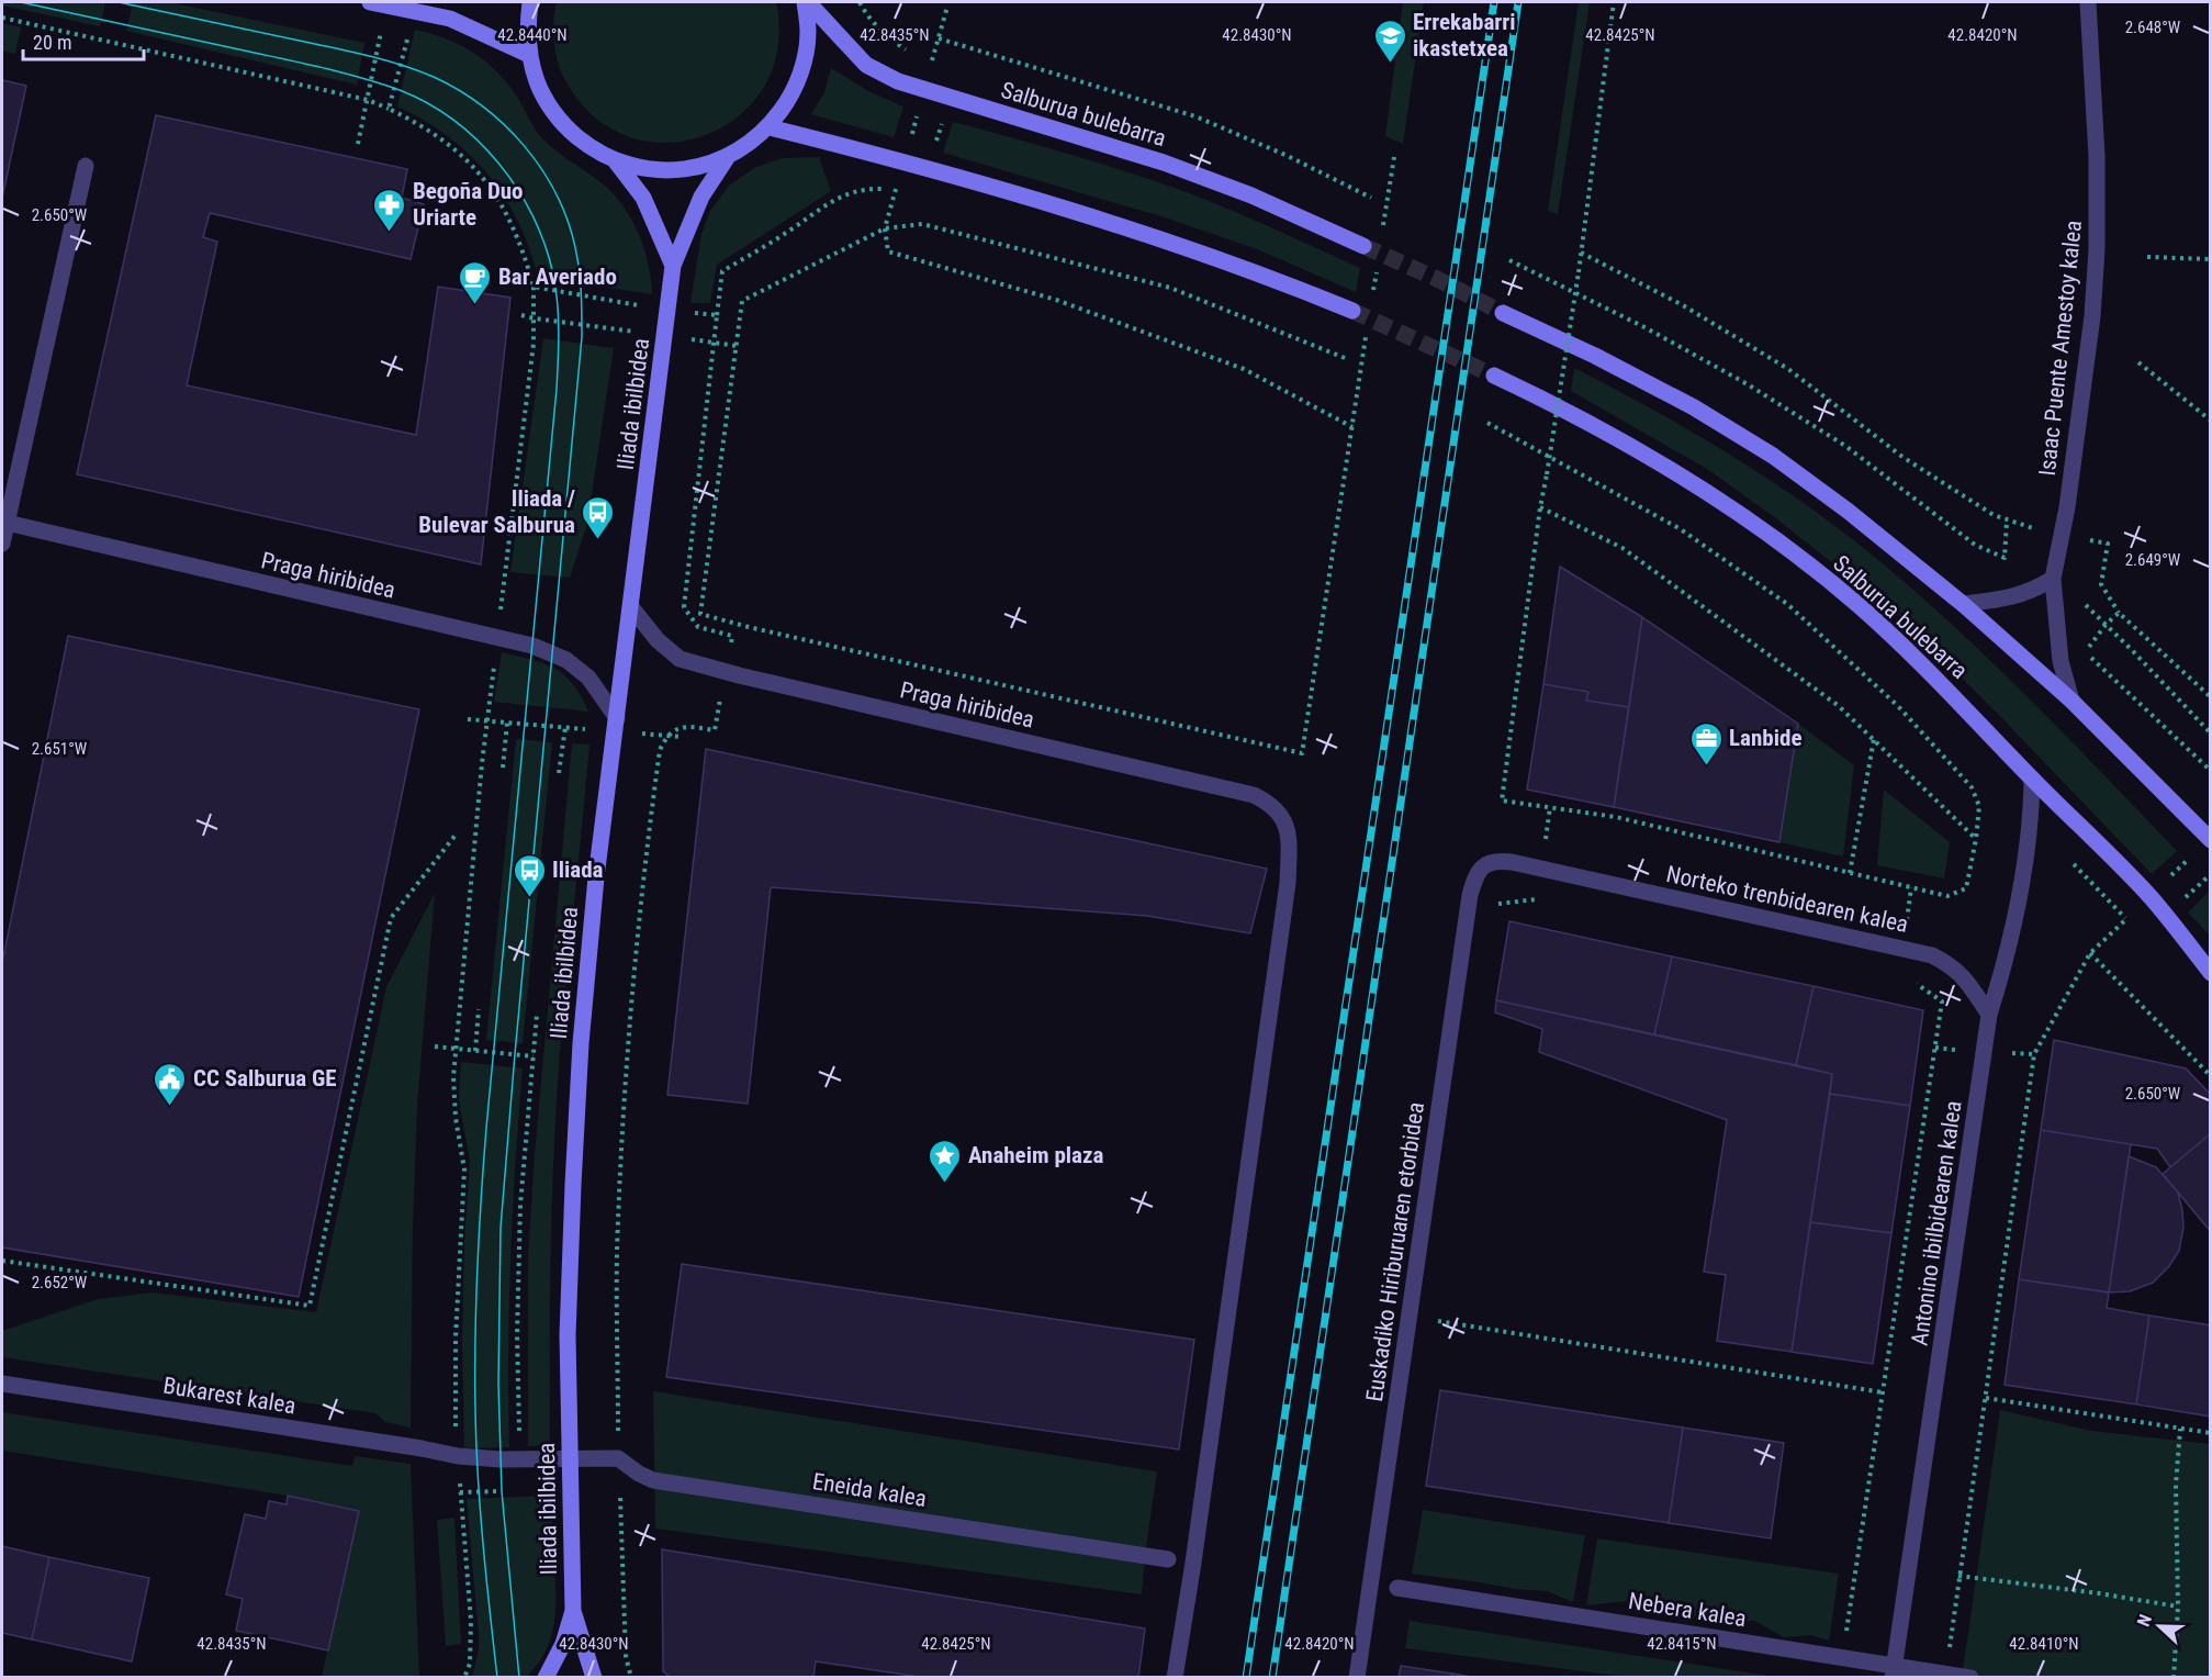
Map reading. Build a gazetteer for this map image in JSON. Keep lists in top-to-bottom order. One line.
{"streets":{"main road":["Salburua bulebarra","Iliada ibilbidea"],"street":["Isaac Puente Amestoy kalea","Praga hiribidea","Norteko trenbidearen kalea","Antonino ibilbidearen kalea","Euskadiko Hiriburuaren etorbidea","Bukarest kalea","Eneida kalea","Nebera kalea"]},"crossings":[["Salburua bulebarra","Isaac Puente Amestoy kalea"],["Salburua bulebarra","Antonino ibilbidearen kalea"],["Iliada ibilbidea","Praga hiribidea"],["Iliada ibilbidea","Bukarest kalea"],["Norteko trenbidearen kalea","Antonino ibilbidearen kalea"],["Norteko trenbidearen kalea","Euskadiko Hiriburuaren etorbidea"],["Antonino ibilbidearen kalea","Nebera kalea"]],"places":{"school or university":["Errekabarri ikastetxea"],"pharmacy":["Begoña Duo Uriarte"],"cafe":["Bar Averiado"],"bus stop":["Iliada / Bulevar Salburua","Iliada"],"office":["Lanbide"],"public building":["CC Salburua GE"],"place":["Anaheim plaza"]},"scale_bar":"20 m","north":"left","coordinates":["2.648°W","42.8440°N","42.8435°N","42.8430°N","42.8425°N","42.8420°N","2.650°W","2.649°W","2.651°W","2.652°W","42.8415°N","42.8410°N"]}
